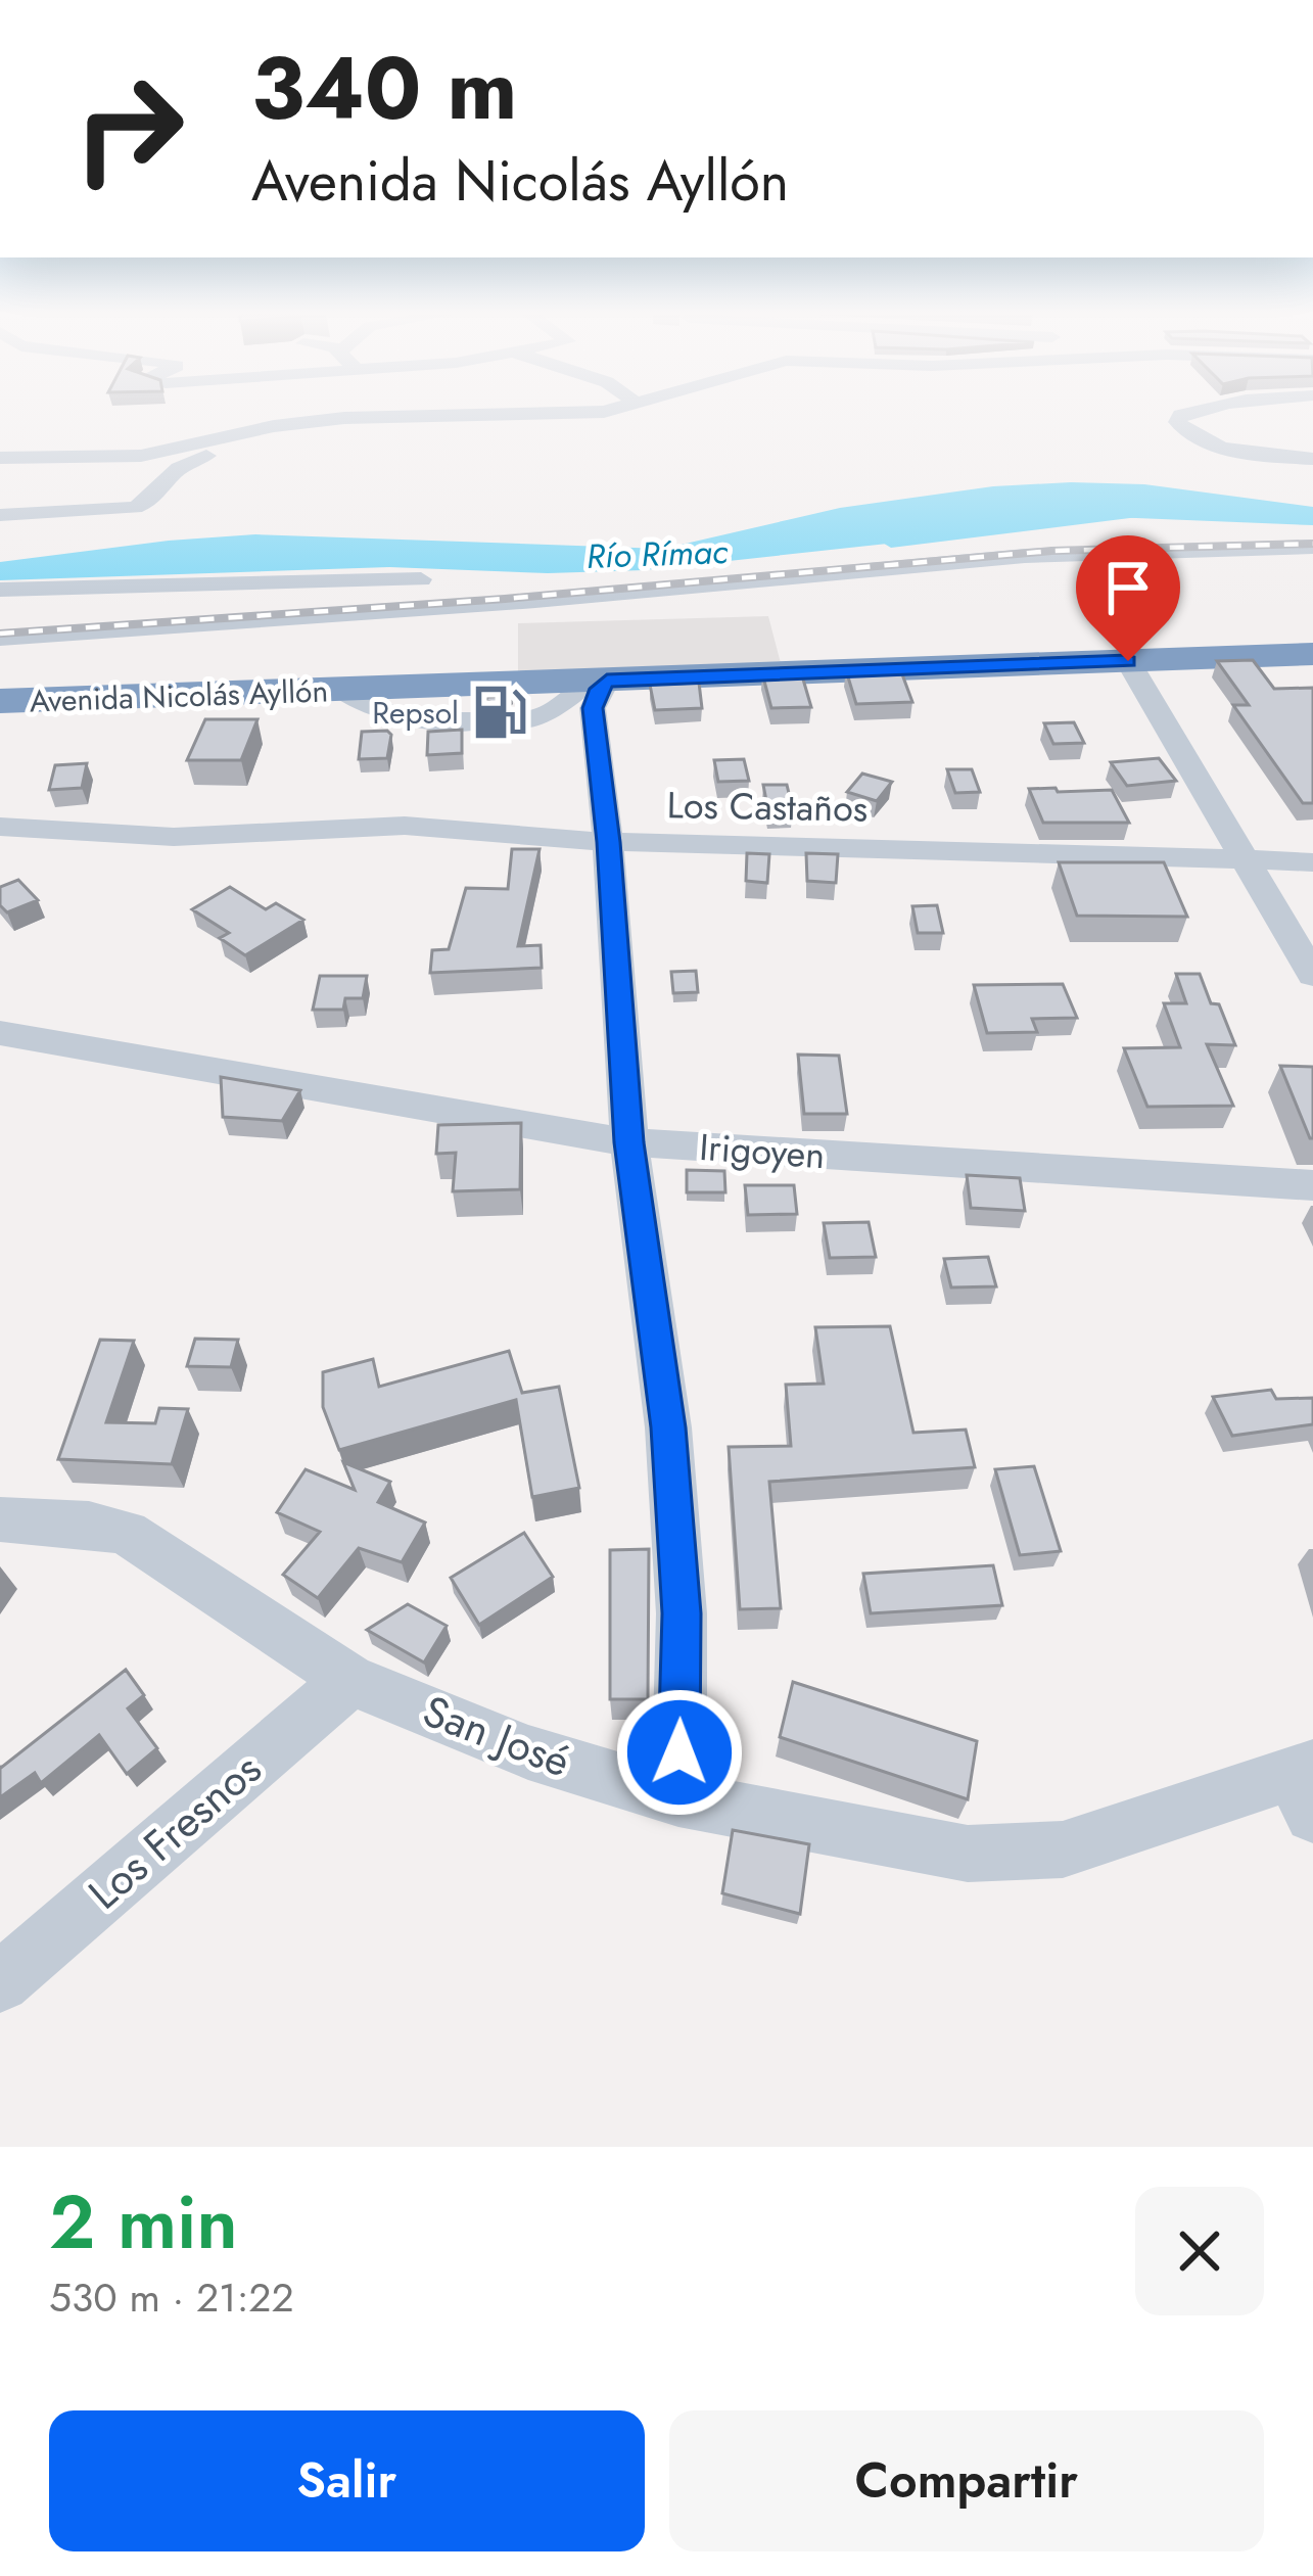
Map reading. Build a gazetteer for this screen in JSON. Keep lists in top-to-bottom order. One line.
{"streets":{"highway":["Avenida Nicolás Ayllón"],"street":["Los Castaños","Irigoyen","San José","Los Fresnos"]},"crossings":[["San José","Los Fresnos"]],"water":["Río Rímac"],"places":{"fuel station":["Repsol"]},"page":{"turn":["340 m","Avenida Nicolás Ayllón"],"heading":["2 min","530 m · 21:22"],"buttons":["Salir","Compartir"]}}
